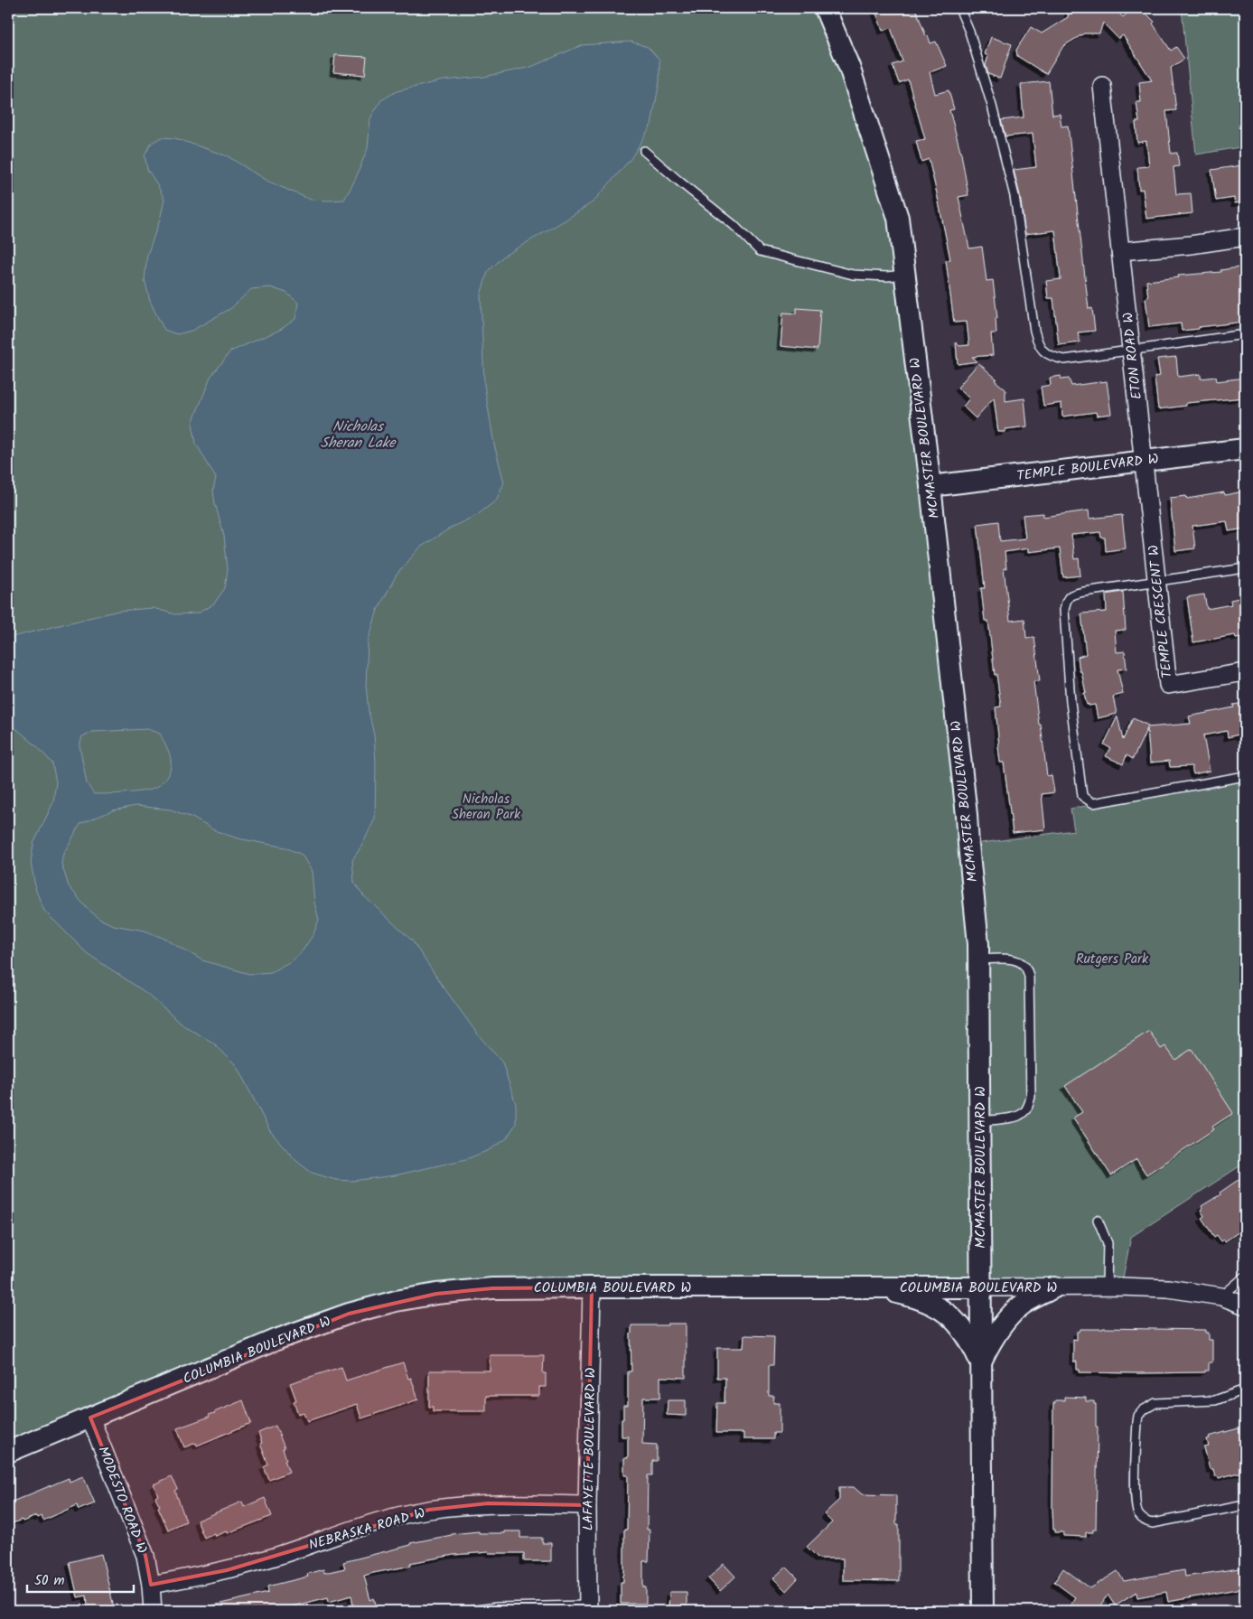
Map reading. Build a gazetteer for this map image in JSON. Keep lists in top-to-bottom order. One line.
{"streets":{"street":["ETON ROAD W","MCMASTER BOULEVARD W","TEMPLE BOULEVARD W","TEMPLE CRESCENT W","COLUMBIA BOULEVARD W","LAFAYETTE BOULEVARD W","MODESTO ROAD W","NEBRASKA ROAD W"]},"crossings":[["ETON ROAD W","TEMPLE BOULEVARD W"],["ETON ROAD W","TEMPLE CRESCENT W"],["MCMASTER BOULEVARD W","TEMPLE BOULEVARD W"],["MCMASTER BOULEVARD W","COLUMBIA BOULEVARD W"],["TEMPLE BOULEVARD W","TEMPLE CRESCENT W"],["COLUMBIA BOULEVARD W","LAFAYETTE BOULEVARD W"],["COLUMBIA BOULEVARD W","MODESTO ROAD W"],["LAFAYETTE BOULEVARD W","NEBRASKA ROAD W"],["MODESTO ROAD W","NEBRASKA ROAD W"]],"water":["Nicholas Sheran Lake"],"parks":["Nicholas Sheran Park","Rutgers Park"],"scale_bar":"50 m"}
